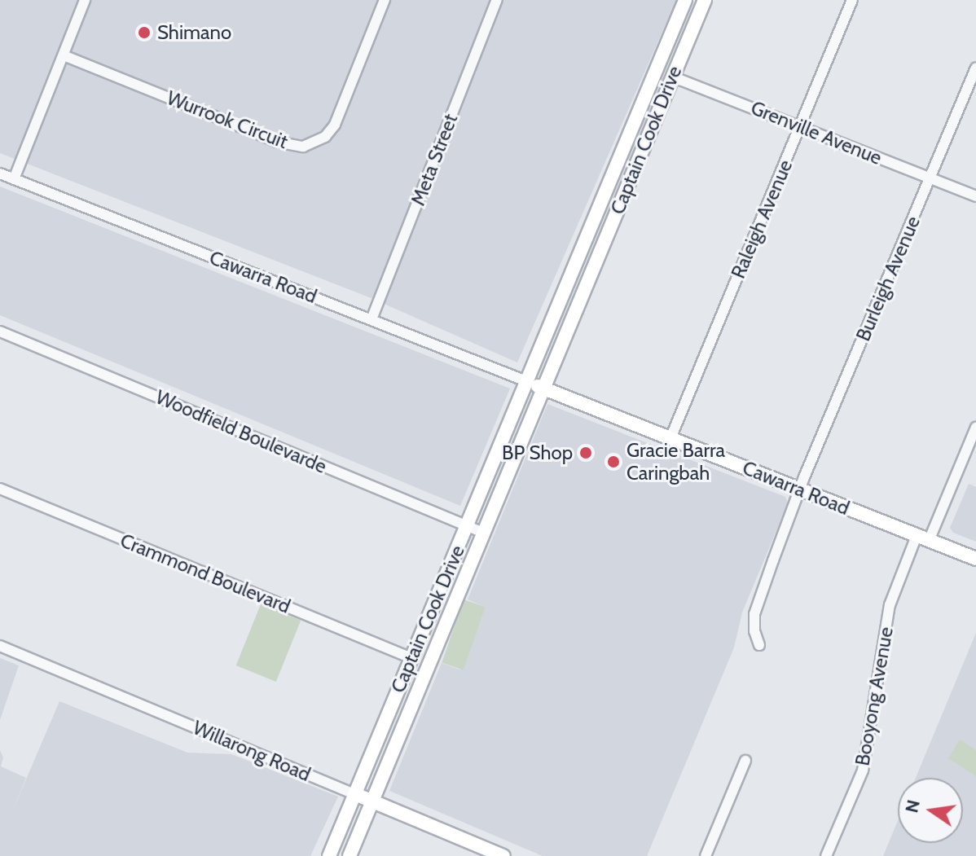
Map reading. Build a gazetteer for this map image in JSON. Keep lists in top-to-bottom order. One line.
{"streets":{"main road":["Grenville Avenue","Captain Cook Drive","Cawarra Road","Willarong Road"],"street":["Wurrook Circuit","Meta Street","Raleigh Avenue","Burleigh Avenue","Woodfield Boulevarde","Crammond Boulevard","Booyong Avenue"]},"crossings":[["Grenville Avenue","Captain Cook Drive"],["Grenville Avenue","Raleigh Avenue"],["Grenville Avenue","Burleigh Avenue"],["Captain Cook Drive","Cawarra Road"],["Captain Cook Drive","Woodfield Boulevarde"],["Captain Cook Drive","Crammond Boulevard"],["Captain Cook Drive","Willarong Road"],["Meta Street","Cawarra Road"],["Raleigh Avenue","Cawarra Road"],["Cawarra Road","Burleigh Avenue"],["Cawarra Road","Booyong Avenue"]],"places":["Shimano","BP Shop","Gracie Barra Caringbah"],"north":"left"}
